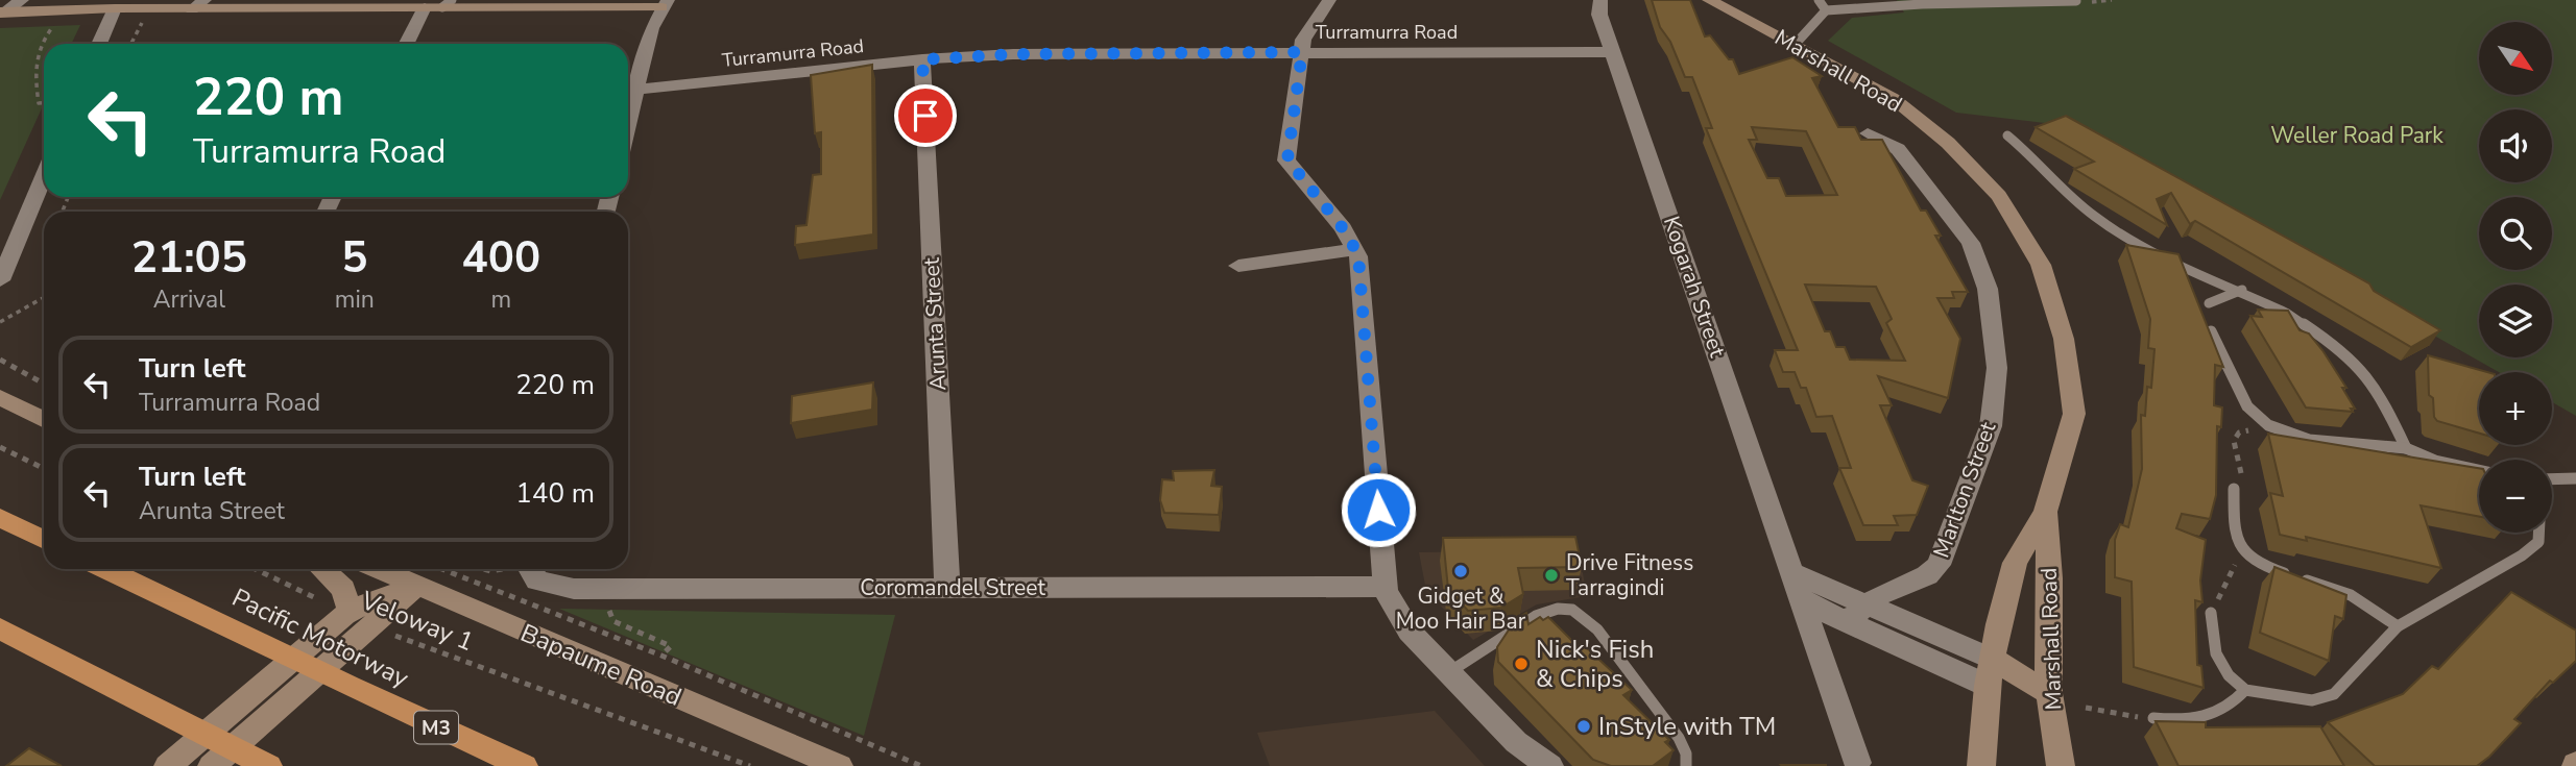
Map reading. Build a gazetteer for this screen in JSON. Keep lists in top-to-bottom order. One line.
{"streets":{"highway":["Pacific Motorway","M3"],"main road":["Marshall Road","Bapaume Road"],"street":["Turramurra Road","Kogarah Street","Arunta Street","Marlton Street","Coromandel Street"],"path":["Veloway 1"]},"crossings":[["Turramurra Road","Kogarah Street"],["Turramurra Road","Arunta Street"],["Arunta Street","Coromandel Street"]],"parks":["Weller Road Park"],"places":["Gidget & Moo Hair Bar","Drive Fitness Tarragindi","Nick's Fish & Chips","InStyle with TM"],"north":"bottom right","page":{"map_buttons":["+","−"],"turn":["220 m","Turramurra Road"],"eta":["21:05","Arrival","5","min","400","m"],"list":[{"name":"Turn left","note":"Turramurra Road","value":"220 m"},{"name":"Turn left","note":"Arunta Street","value":"140 m"}]}}
